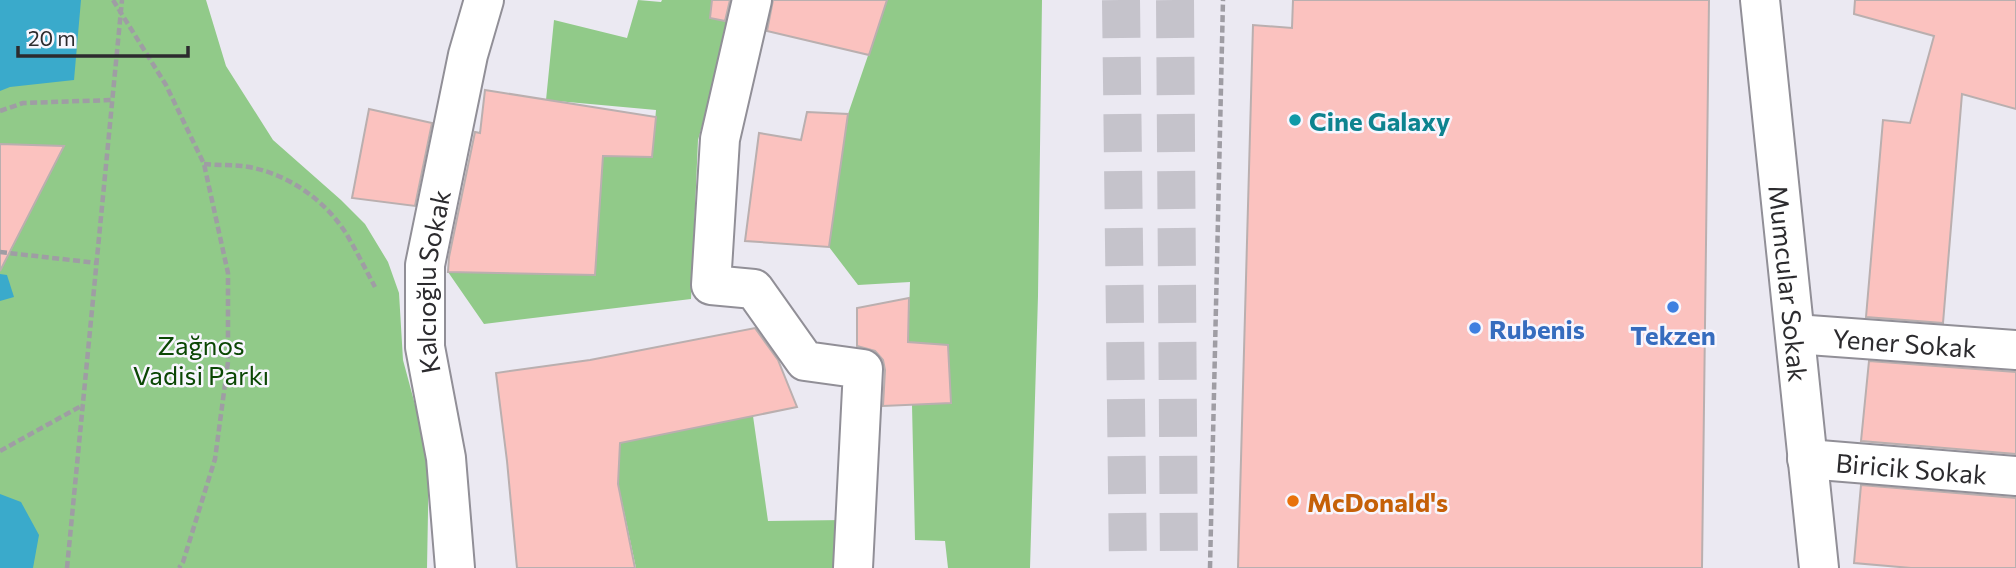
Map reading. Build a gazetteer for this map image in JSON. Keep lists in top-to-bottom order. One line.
{"streets":{"street":["Kalcıoğlu Sokak","Mumcular Sokak","Yener Sokak","Biricik Sokak"]},"crossings":[["Mumcular Sokak","Yener Sokak"],["Mumcular Sokak","Biricik Sokak"]],"parks":["Zağnos Vadisi Parkı"],"places":["Cine Galaxy","Tekzen","Rubenis","McDonald's"],"scale_bar":"20 m"}
